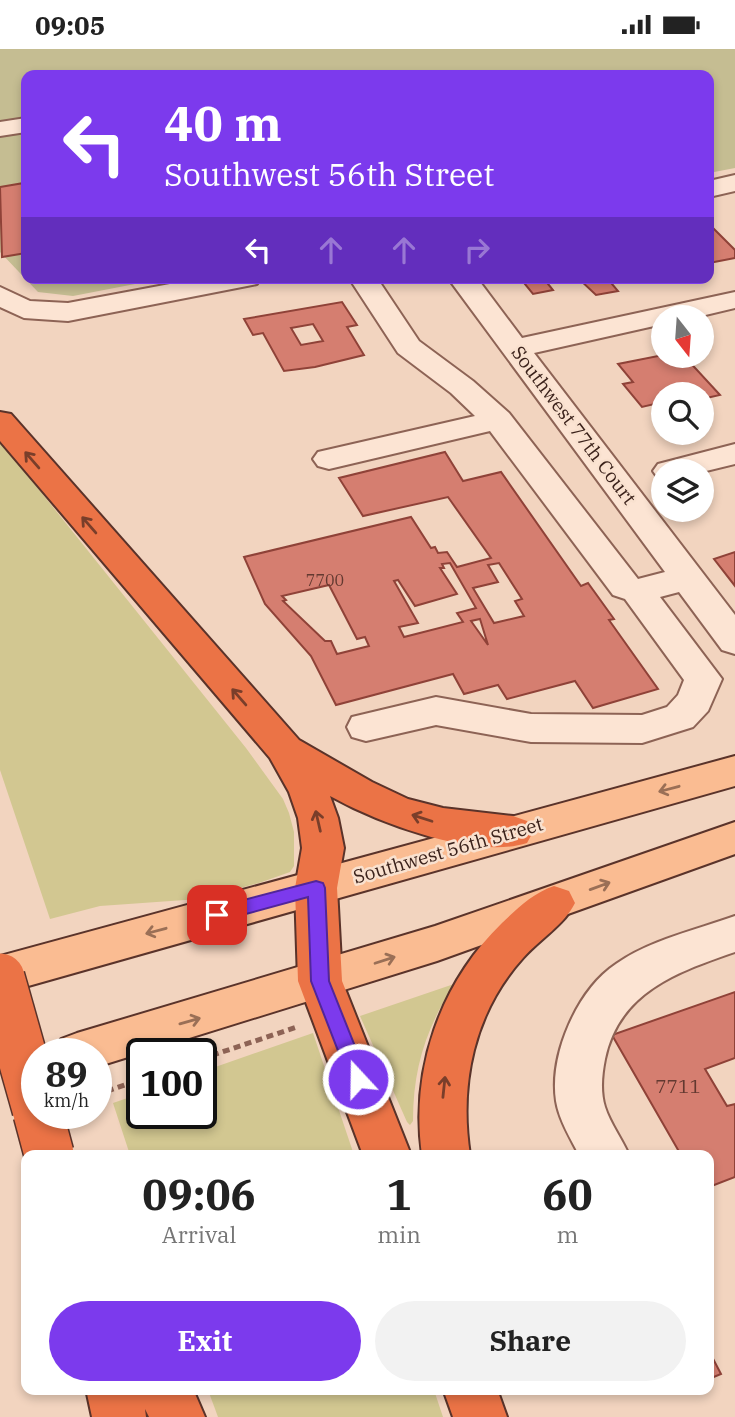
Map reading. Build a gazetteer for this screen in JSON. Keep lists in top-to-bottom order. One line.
{"streets":{"main road":["Southwest 56th Street"],"street":["Southwest 77th Court"]},"house_numbers":["7700","7711"],"north":"bottom","page":{"status":"09:05","turn":["40 m","Southwest 56th Street"],"speed":"89 km/h","limit":"100","eta":["09:06","Arrival","1","min","60","m"],"buttons":["Exit","Share"]}}
